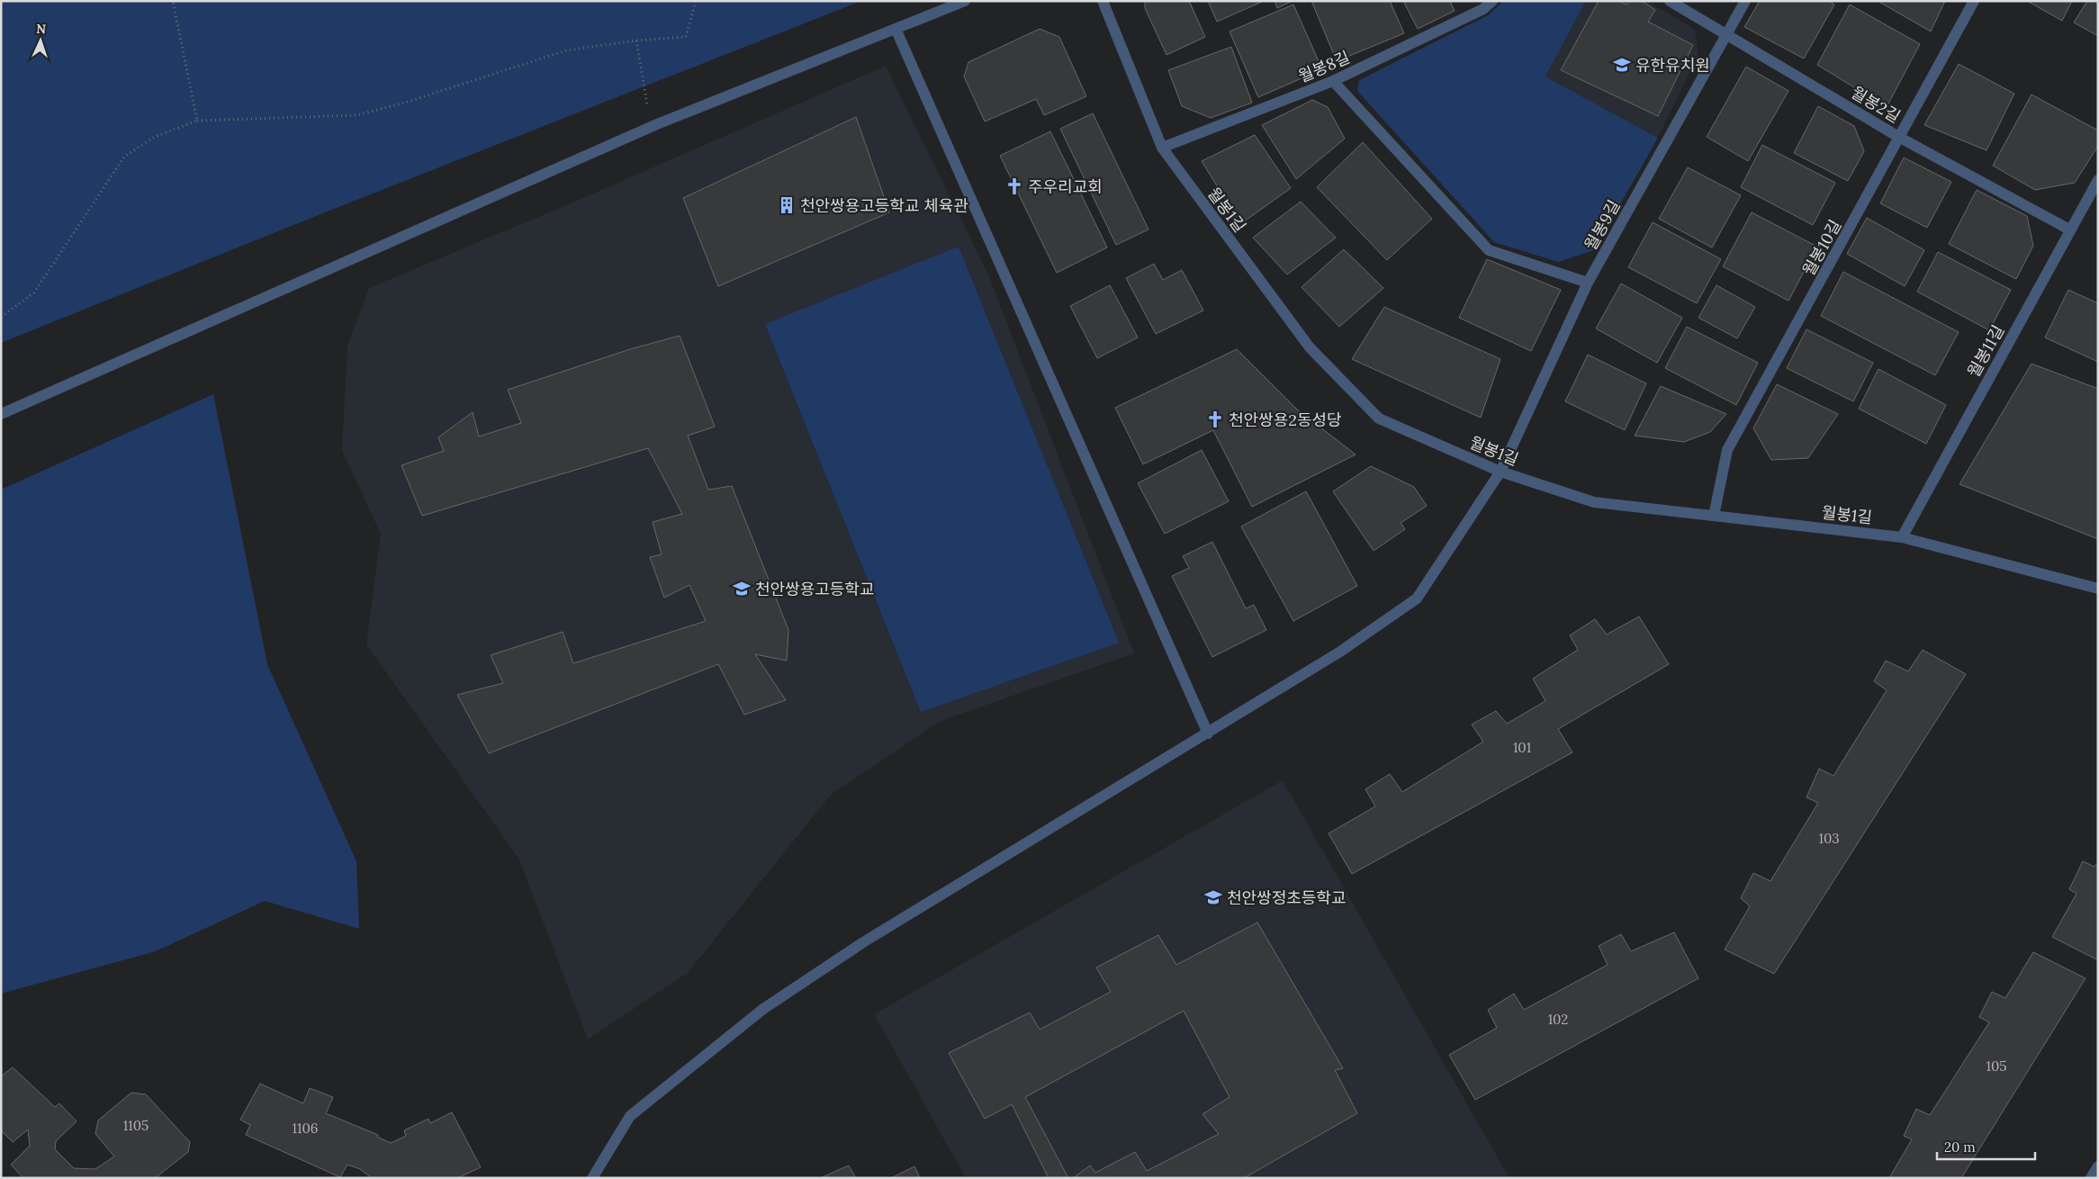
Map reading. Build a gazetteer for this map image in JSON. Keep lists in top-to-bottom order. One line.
{"streets":{"street":["월봉8길","월봉2길","월봉1길","월봉9길","월봉10길","월봉11길"]},"crossings":[["월봉8길","월봉1길"],["월봉2길","월봉9길"],["월봉2길","월봉10길"],["월봉2길","월봉11길"],["월봉1길","월봉9길"],["월봉1길","월봉10길"],["월봉1길","월봉11길"]],"places":{"school or university":["유한유치원","천안쌍용고등학교","천안쌍정초등학교"],"church":["주우리교회","천안쌍용2동성당"],"building":["천안쌍용고등학교 체육관"]},"house_numbers":["101","103","102","105","1105","1106"],"scale_bar":"20 m","north":"top"}
